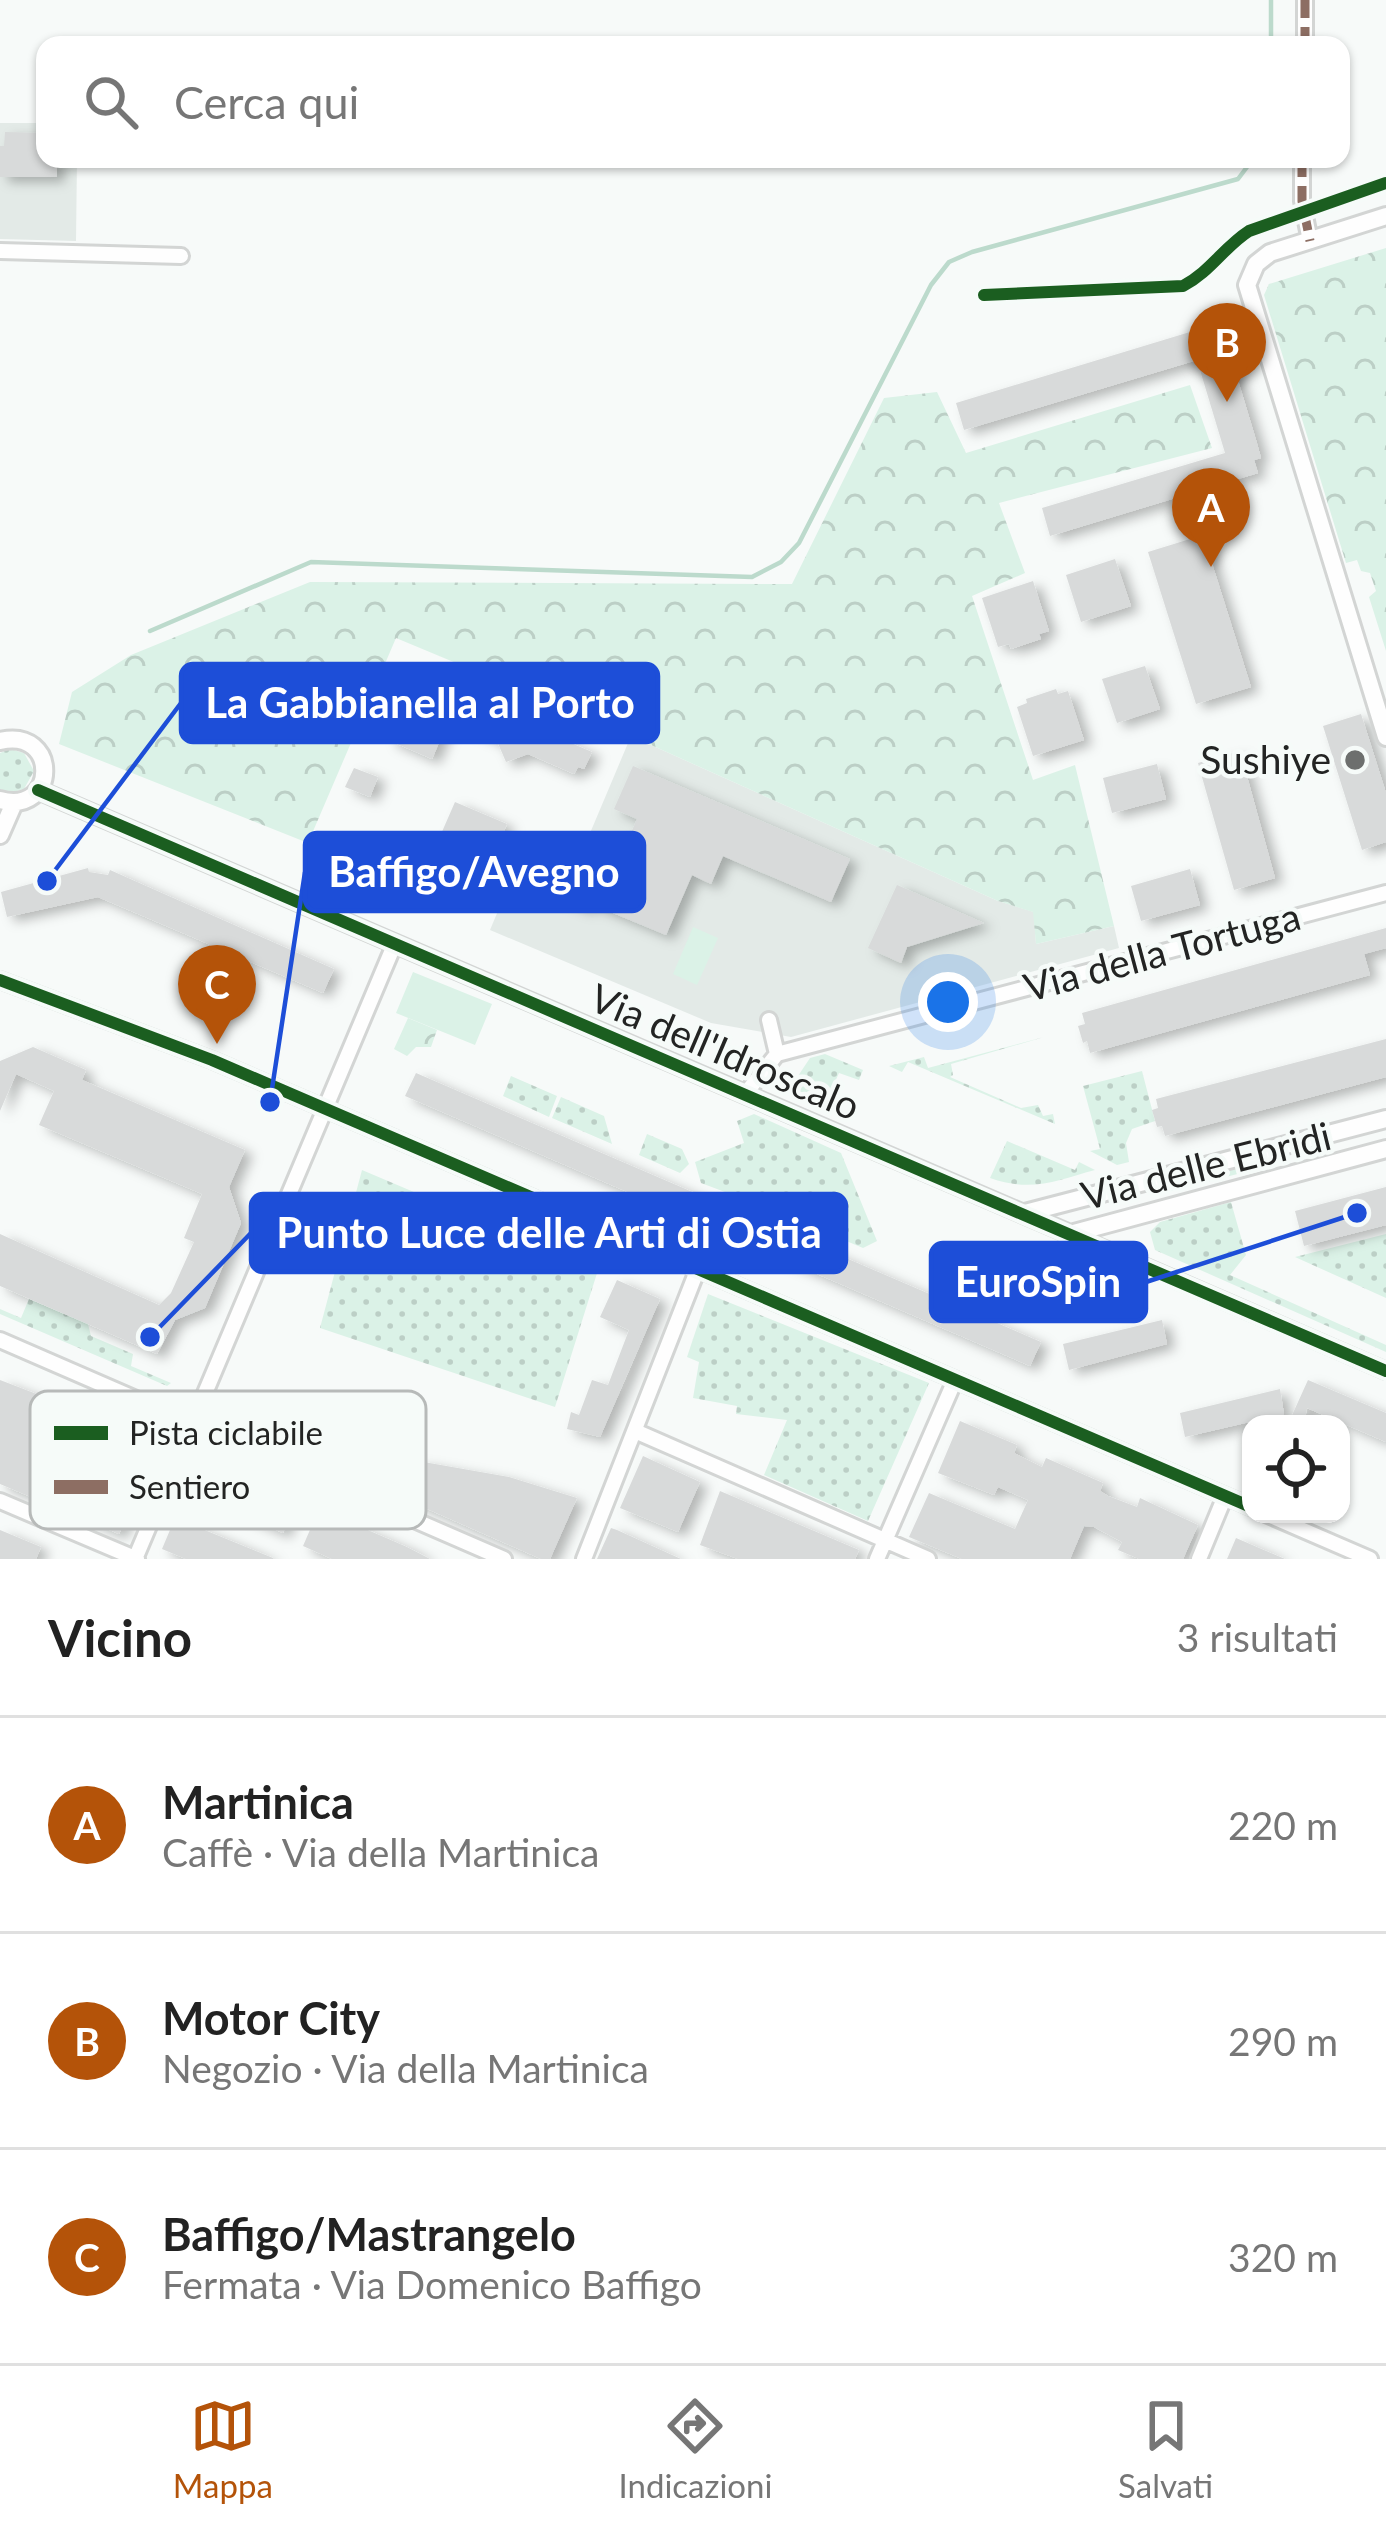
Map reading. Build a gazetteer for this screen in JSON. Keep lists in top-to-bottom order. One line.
{"streets":{"street":["Via della Tortuga","Via dell'Idroscalo","Via delle Ebridi"]},"crossings":[["Via dell'Idroscalo","Via delle Ebridi"]],"places":["Sushiye","La Gabbianella al Porto","Baffigo/Avegno","EuroSpin","Punto Luce delle Arti di Ostia"],"legend":["Pista ciclabile","Sentiero"],"page":{"search":"Cerca qui","pins":["B","A","C"],"heading":["Vicino","3 risultati"],"list":[{"mark":"A","name":"Martinica","note":"Caffè · Via della Martinica","value":"220 m"},{"mark":"B","name":"Motor City","note":"Negozio · Via della Martinica","value":"290 m"},{"mark":"C","name":"Baffigo/Mastrangelo","note":"Fermata · Via Domenico Baffigo","value":"320 m"}],"nav":["Mappa","Indicazioni","Salvati"]}}
